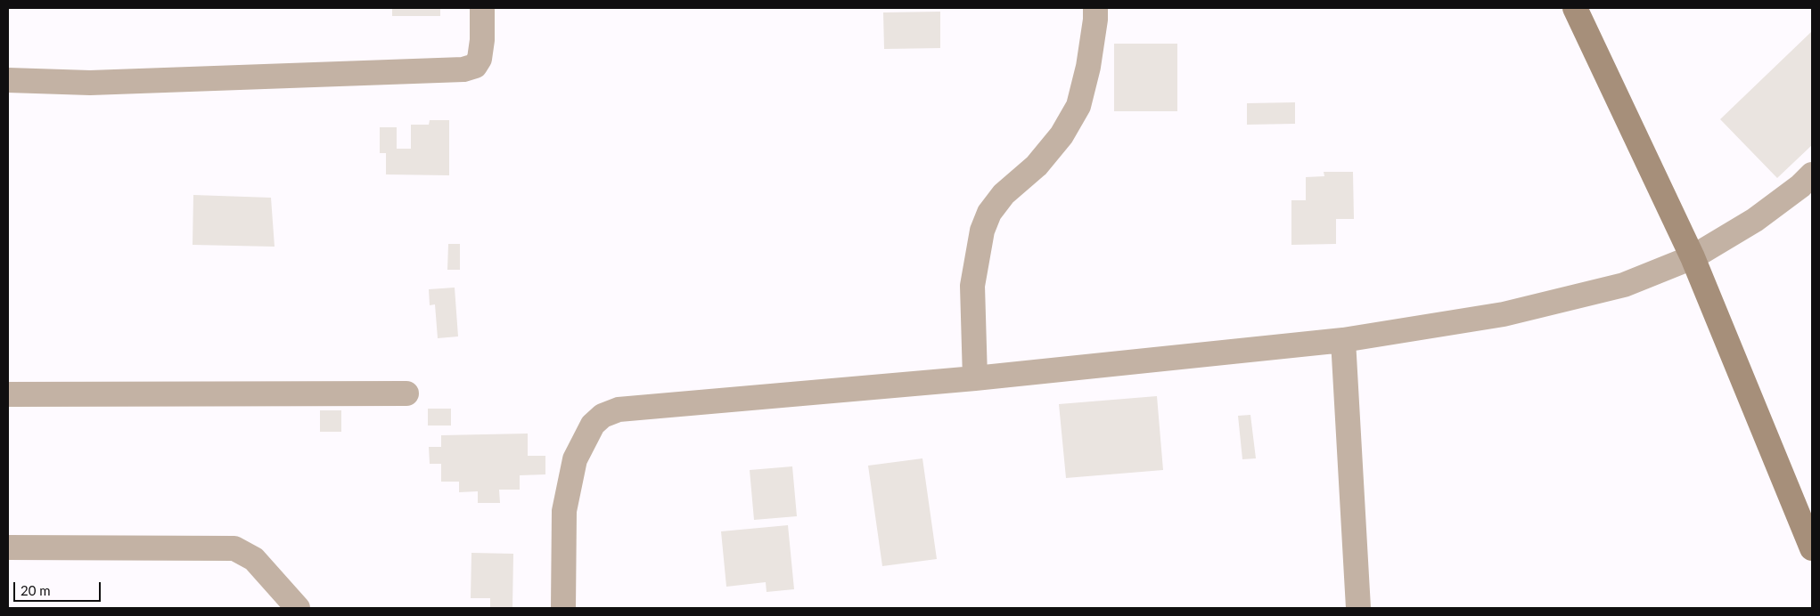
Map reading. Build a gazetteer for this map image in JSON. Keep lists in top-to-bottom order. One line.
{"scale_bar":"20 m"}
